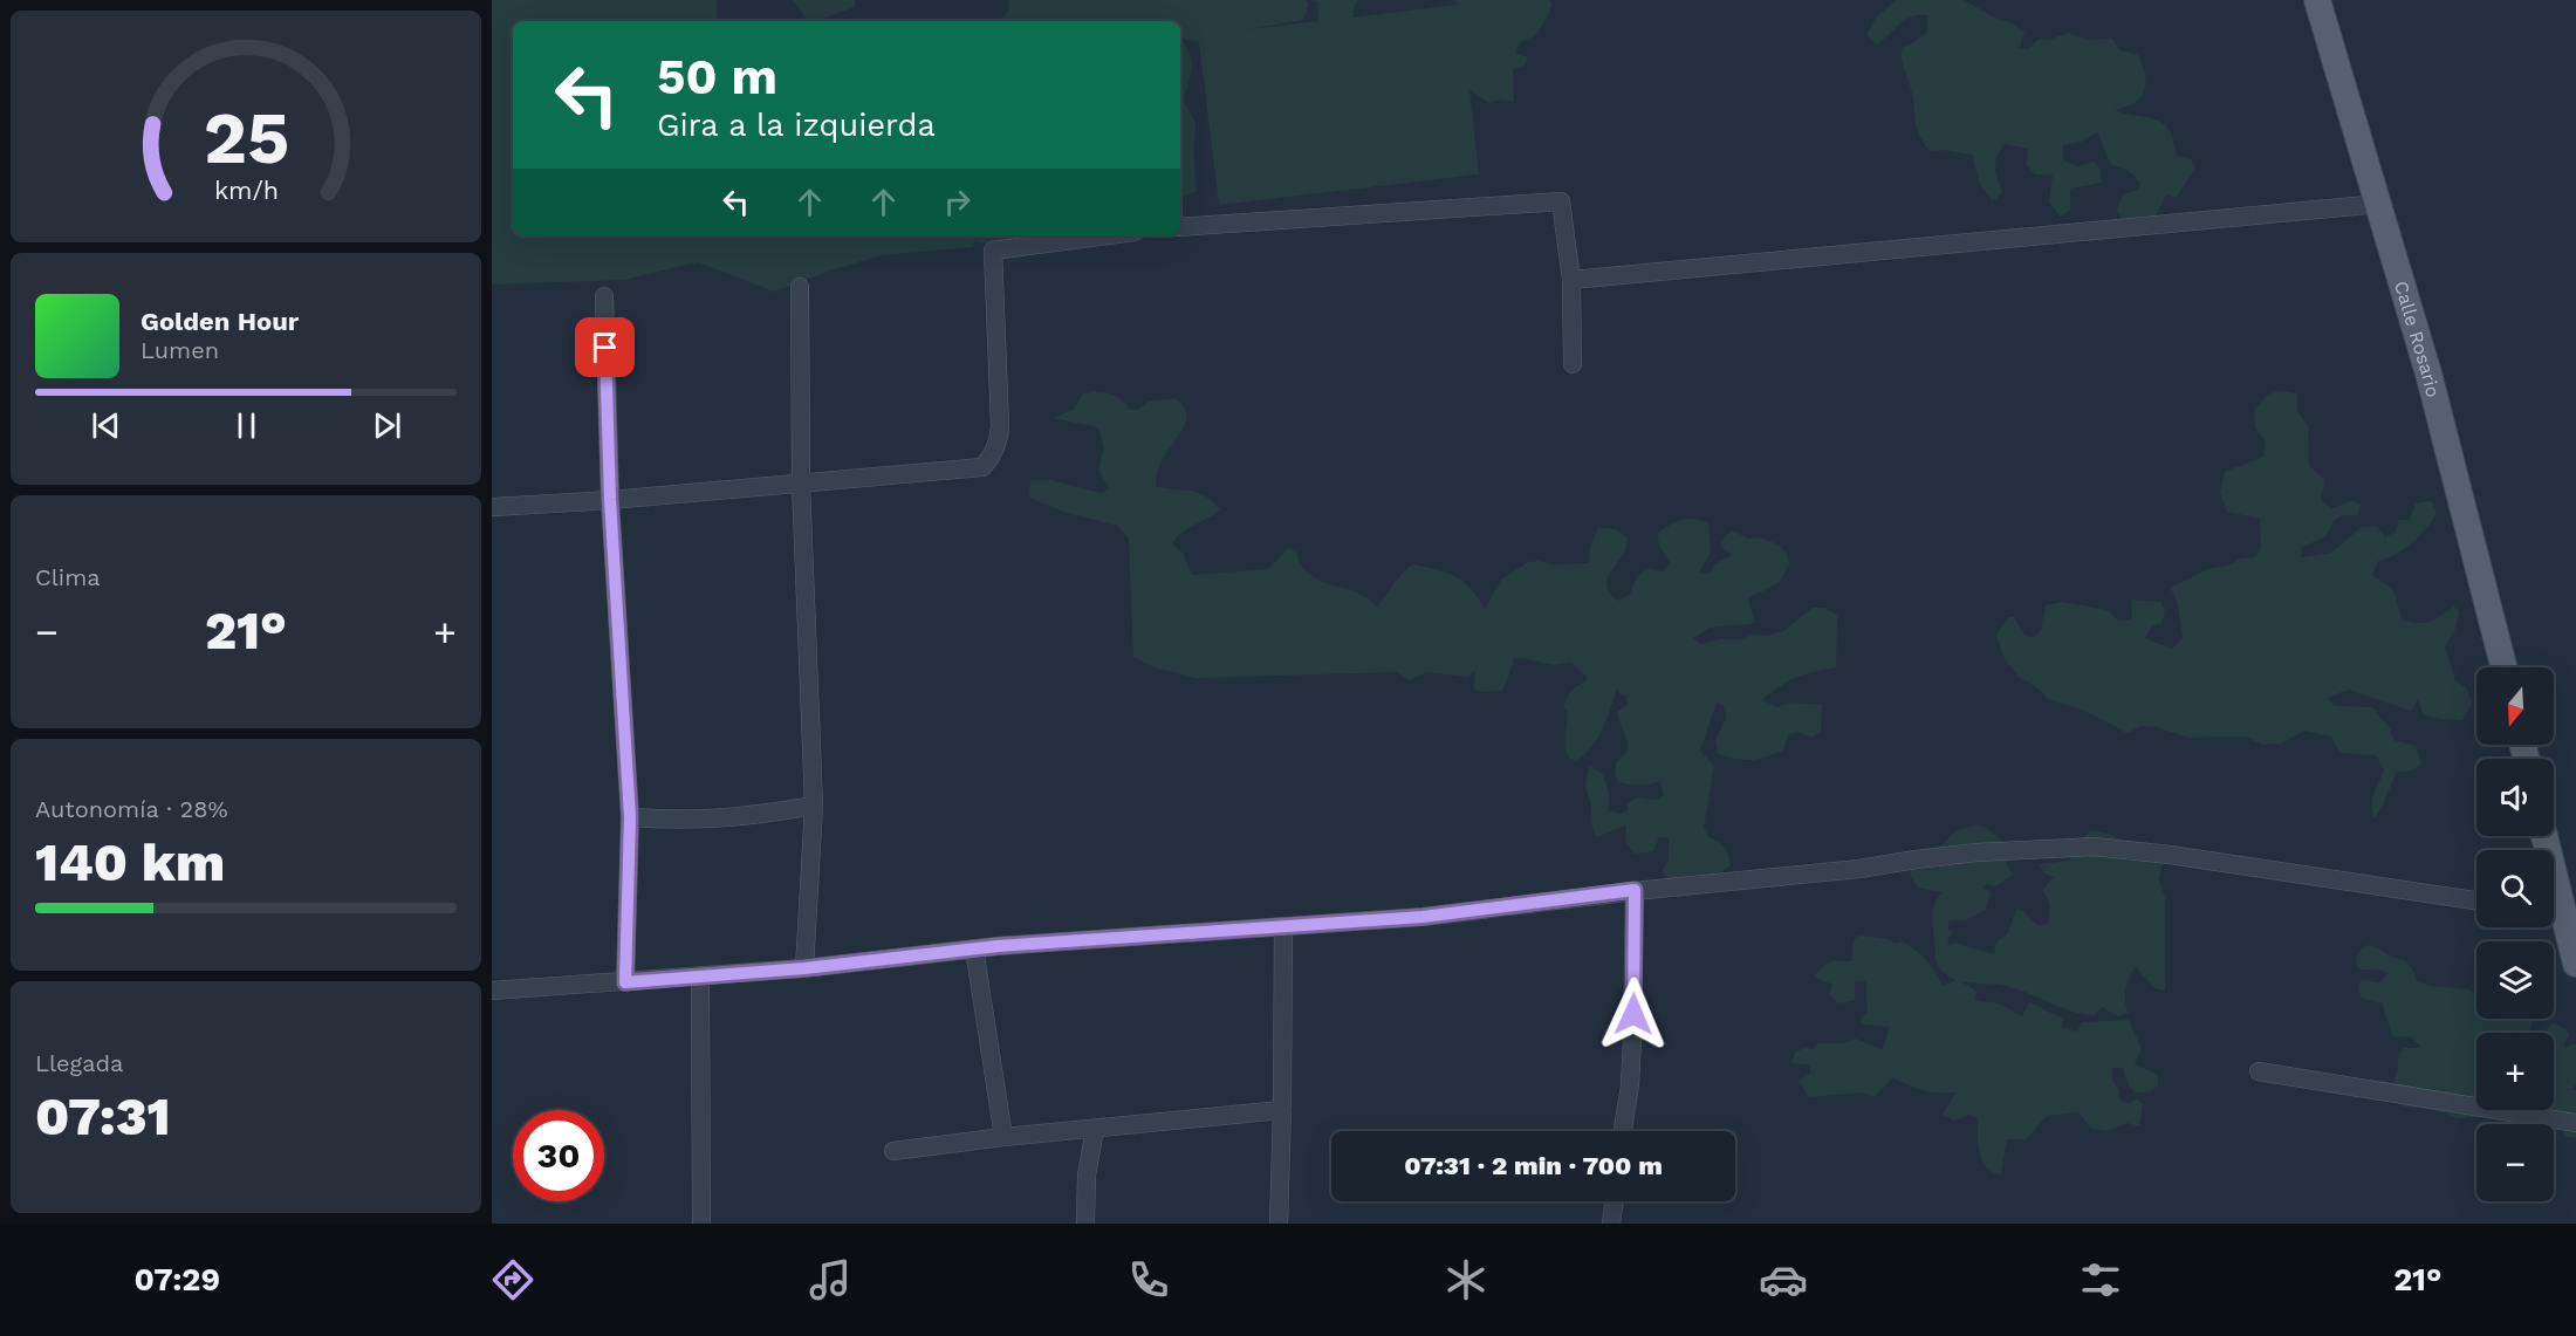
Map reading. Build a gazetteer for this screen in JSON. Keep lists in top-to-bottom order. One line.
{"streets":{"main road":["Calle Rosario"]},"north":"bottom","page":{"turn":["50 m","Gira a la izquierda"],"song":["Golden Hour","Lumen"],"tile":["Clima",["Autonomía · 28%","140 km"],["Llegada","07:31"]],"heat":["−","21°","+"],"map_buttons":["+","−"],"limit":"30","trip":"07:31 · 2 min · 700 m","tabs":["07:29","21°"],"gauge":["25","km/h"]}}
